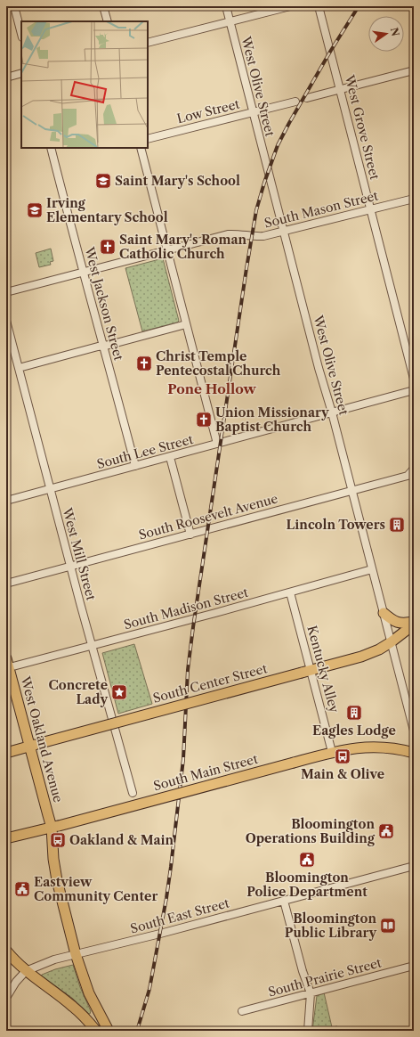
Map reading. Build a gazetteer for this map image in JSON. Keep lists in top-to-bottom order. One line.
{"streets":{"main road":["South Center Street","West Oakland Avenue","South Main Street"],"street":["West Olive Street","Low Street","West Grove Street","South Mason Street","West Jackson Street","South Lee Street","South Roosevelt Avenue","West Mill Street","South Madison Street","Kentucky Alley","South East Street","South Prairie Street"]},"crossings":[["West Olive Street","Low Street"],["West Olive Street","South Mason Street"],["West Olive Street","South Lee Street"],["West Olive Street","South Roosevelt Avenue"],["West Olive Street","South Madison Street"],["West Olive Street","South Center Street"],["West Grove Street","South Mason Street"],["South Mason Street","West Jackson Street"],["West Jackson Street","South Lee Street"],["South Lee Street","West Mill Street"],["South Roosevelt Avenue","West Mill Street"],["West Mill Street","South Madison Street"],["South Madison Street","Kentucky Alley"],["South Madison Street","West Oakland Avenue"],["Kentucky Alley","South Center Street"],["Kentucky Alley","South Main Street"],["South Center Street","West Oakland Avenue"],["West Oakland Avenue","South Main Street"],["West Oakland Avenue","South East Street"]],"districts":["Pone Hollow"],"places":{"school or university":["Saint Mary's School","Irving Elementary School"],"church":["Saint Mary's Roman Catholic Church","Christ Temple Pentecostal Church","Union Missionary Baptist Church"],"building":["Lincoln Towers","Eagles Lodge"],"place":["Concrete Lady"],"bus stop":["Main & Olive","Oakland & Main"],"public building":["Bloomington Operations Building","Bloomington Police Department","Eastview Community Center"],"library":["Bloomington Public Library"]},"north":"right"}
